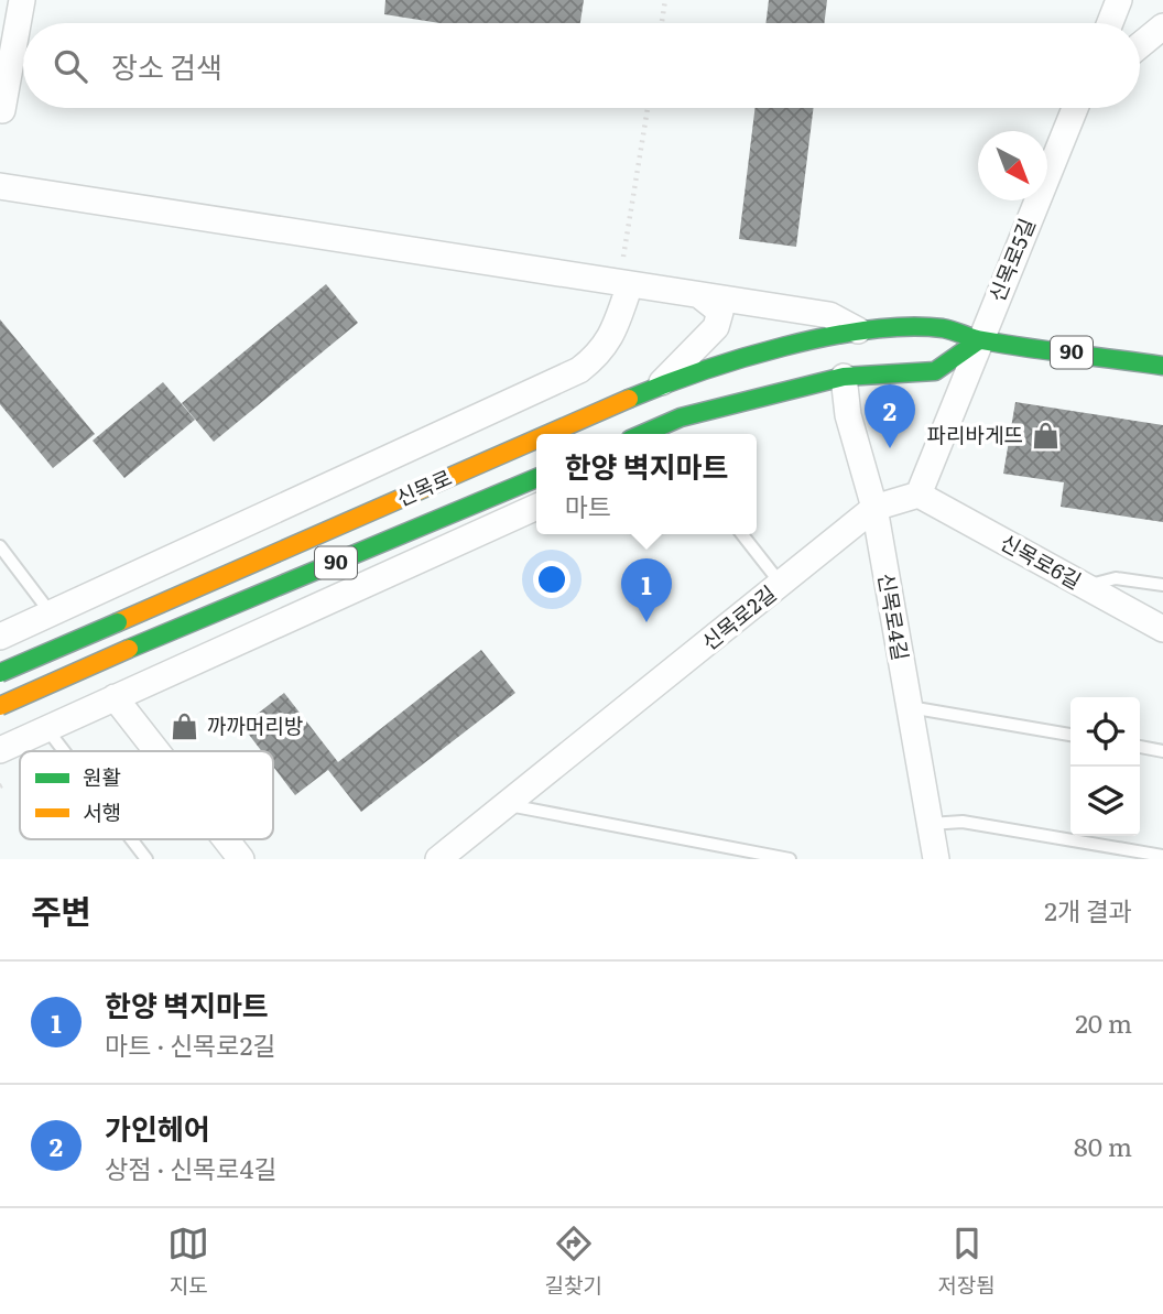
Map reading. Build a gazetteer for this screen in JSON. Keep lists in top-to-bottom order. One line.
{"streets":{"main road":["90","신목로"],"street":["신목로5길","신목로6길","신목로4길","신목로2길"]},"crossings":[["신목로5길","신목로"],["신목로6길","신목로2길"],["신목로4길","신목로2길"]],"places":{"shop":["파리바게뜨","까까머리방"]},"legend":["원활","서행"],"north":"bottom right","page":{"search":"장소 검색","pins":["2","1"],"popup":["한양 벽지마트","마트"],"heading":["주변","2개 결과"],"list":[{"mark":"1","name":"한양 벽지마트","note":"마트 · 신목로2길","value":"20 m"},{"mark":"2","name":"가인헤어","note":"상점 · 신목로4길","value":"80 m"}],"nav":["지도","길찾기","저장됨"]}}
